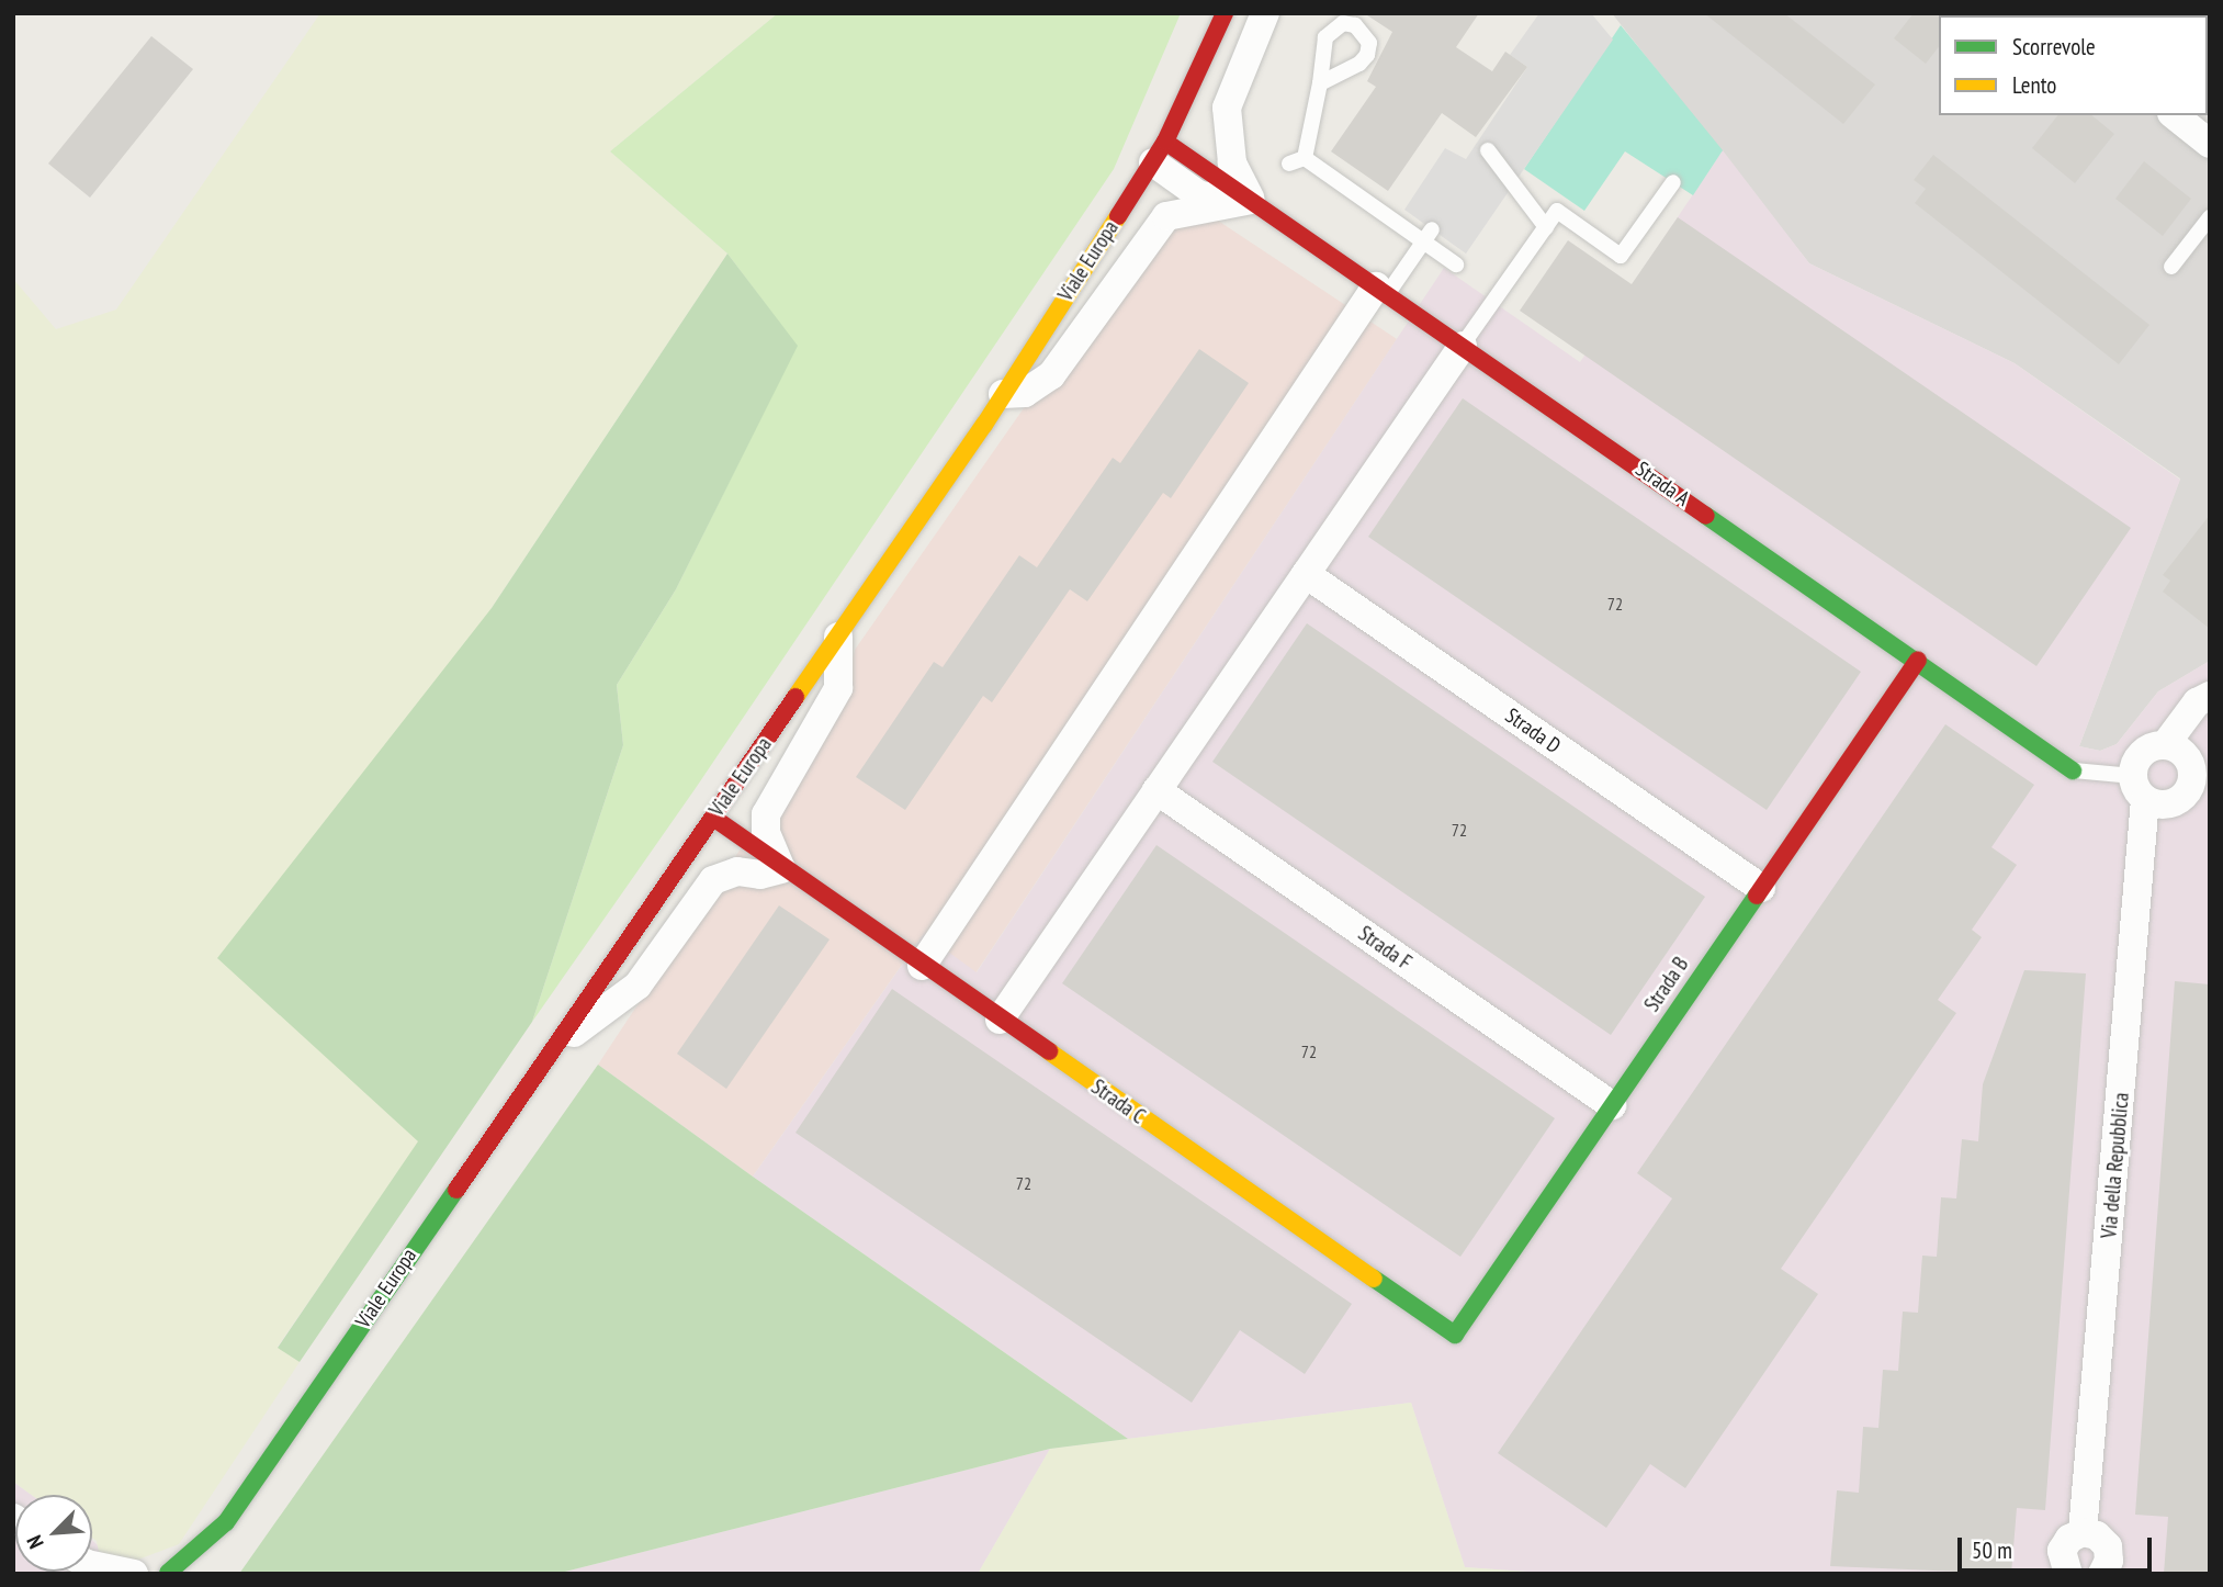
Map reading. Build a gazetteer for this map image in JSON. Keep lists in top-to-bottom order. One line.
{"streets":{"street":["Viale Europa","Strada A","Strada D","Strada F","Strada B","Strada C","Via della Repubblica"]},"crossings":[["Viale Europa","Strada A"],["Viale Europa","Strada C"],["Strada A","Strada B"],["Strada D","Strada B"],["Strada F","Strada B"],["Strada B","Strada C"]],"house_numbers":["72","72","72","72"],"legend":["Scorrevole","Lento"],"scale_bar":"50 m","north":"bottom left"}
